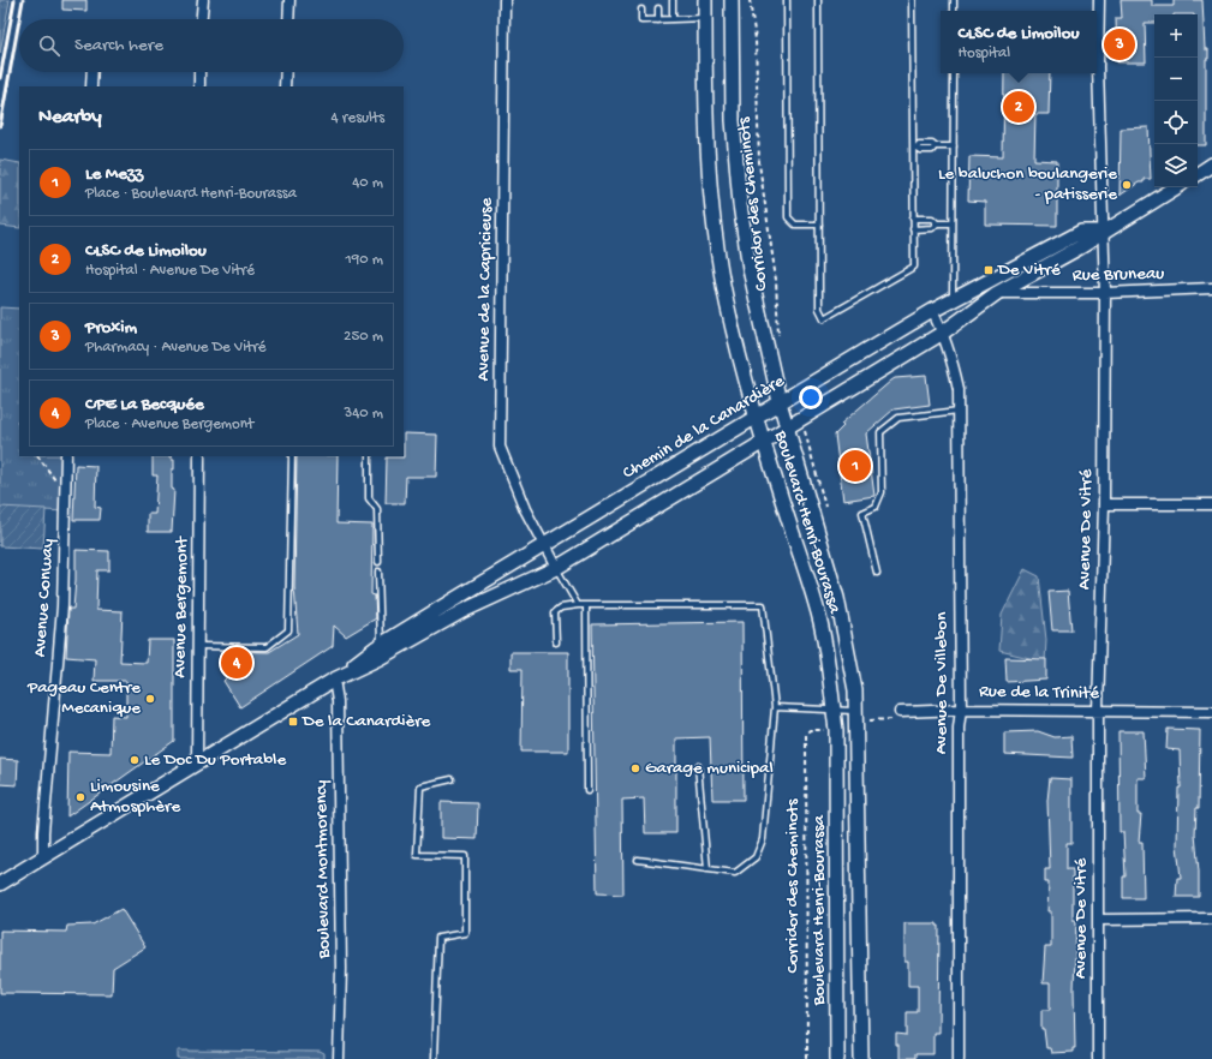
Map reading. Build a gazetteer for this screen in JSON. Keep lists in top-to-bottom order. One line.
{"streets":{"main road":["Chemin de la Canardière","Boulevard Henri-Bourassa"],"street":["Rue Bruneau","Avenue de la Capricieuse","Avenue De Vitré","Avenue Conway","Avenue Bergemont","Avenue De Villebon","Rue de la Trinité","Boulevard Montmorency"],"path":["Corridor des Cheminots"]},"crossings":[["Rue Bruneau","Chemin de la Canardière"],["Rue Bruneau","Avenue De Vitré"],["Avenue de la Capricieuse","Chemin de la Canardière"],["Chemin de la Canardière","Boulevard Henri-Bourassa"],["Chemin de la Canardière","Avenue De Vitré"],["Chemin de la Canardière","Avenue Conway"],["Chemin de la Canardière","Avenue Bergemont"],["Chemin de la Canardière","Avenue De Villebon"],["Chemin de la Canardière","Boulevard Montmorency"],["Avenue De Vitré","Rue de la Trinité"],["Avenue De Villebon","Rue de la Trinité"]],"places":{"other":["Le baluchon boulangerie - patisserie","Pageau Centre Mecanique","Le Doc Du Portable","Garage municipal","Limousine Atmosphère"],"transit":["De Vitré","De la Canardière"]},"page":{"popup":["CLSC de Limoilou","Hospital"],"map_buttons":["+","−"],"search":"Search here","pins":["3","2","1","4"],"heading":["Nearby","4 results"],"list":[{"mark":"1","name":"Le Mezz","note":"Place · Boulevard Henri-Bourassa","value":"40 m"},{"mark":"2","name":"CLSC de Limoilou","note":"Hospital · Avenue De Vitré","value":"190 m"},{"mark":"3","name":"Proxim","note":"Pharmacy · Avenue De Vitré","value":"250 m"},{"mark":"4","name":"CPE La Becquée","note":"Place · Avenue Bergemont","value":"340 m"}]}}
